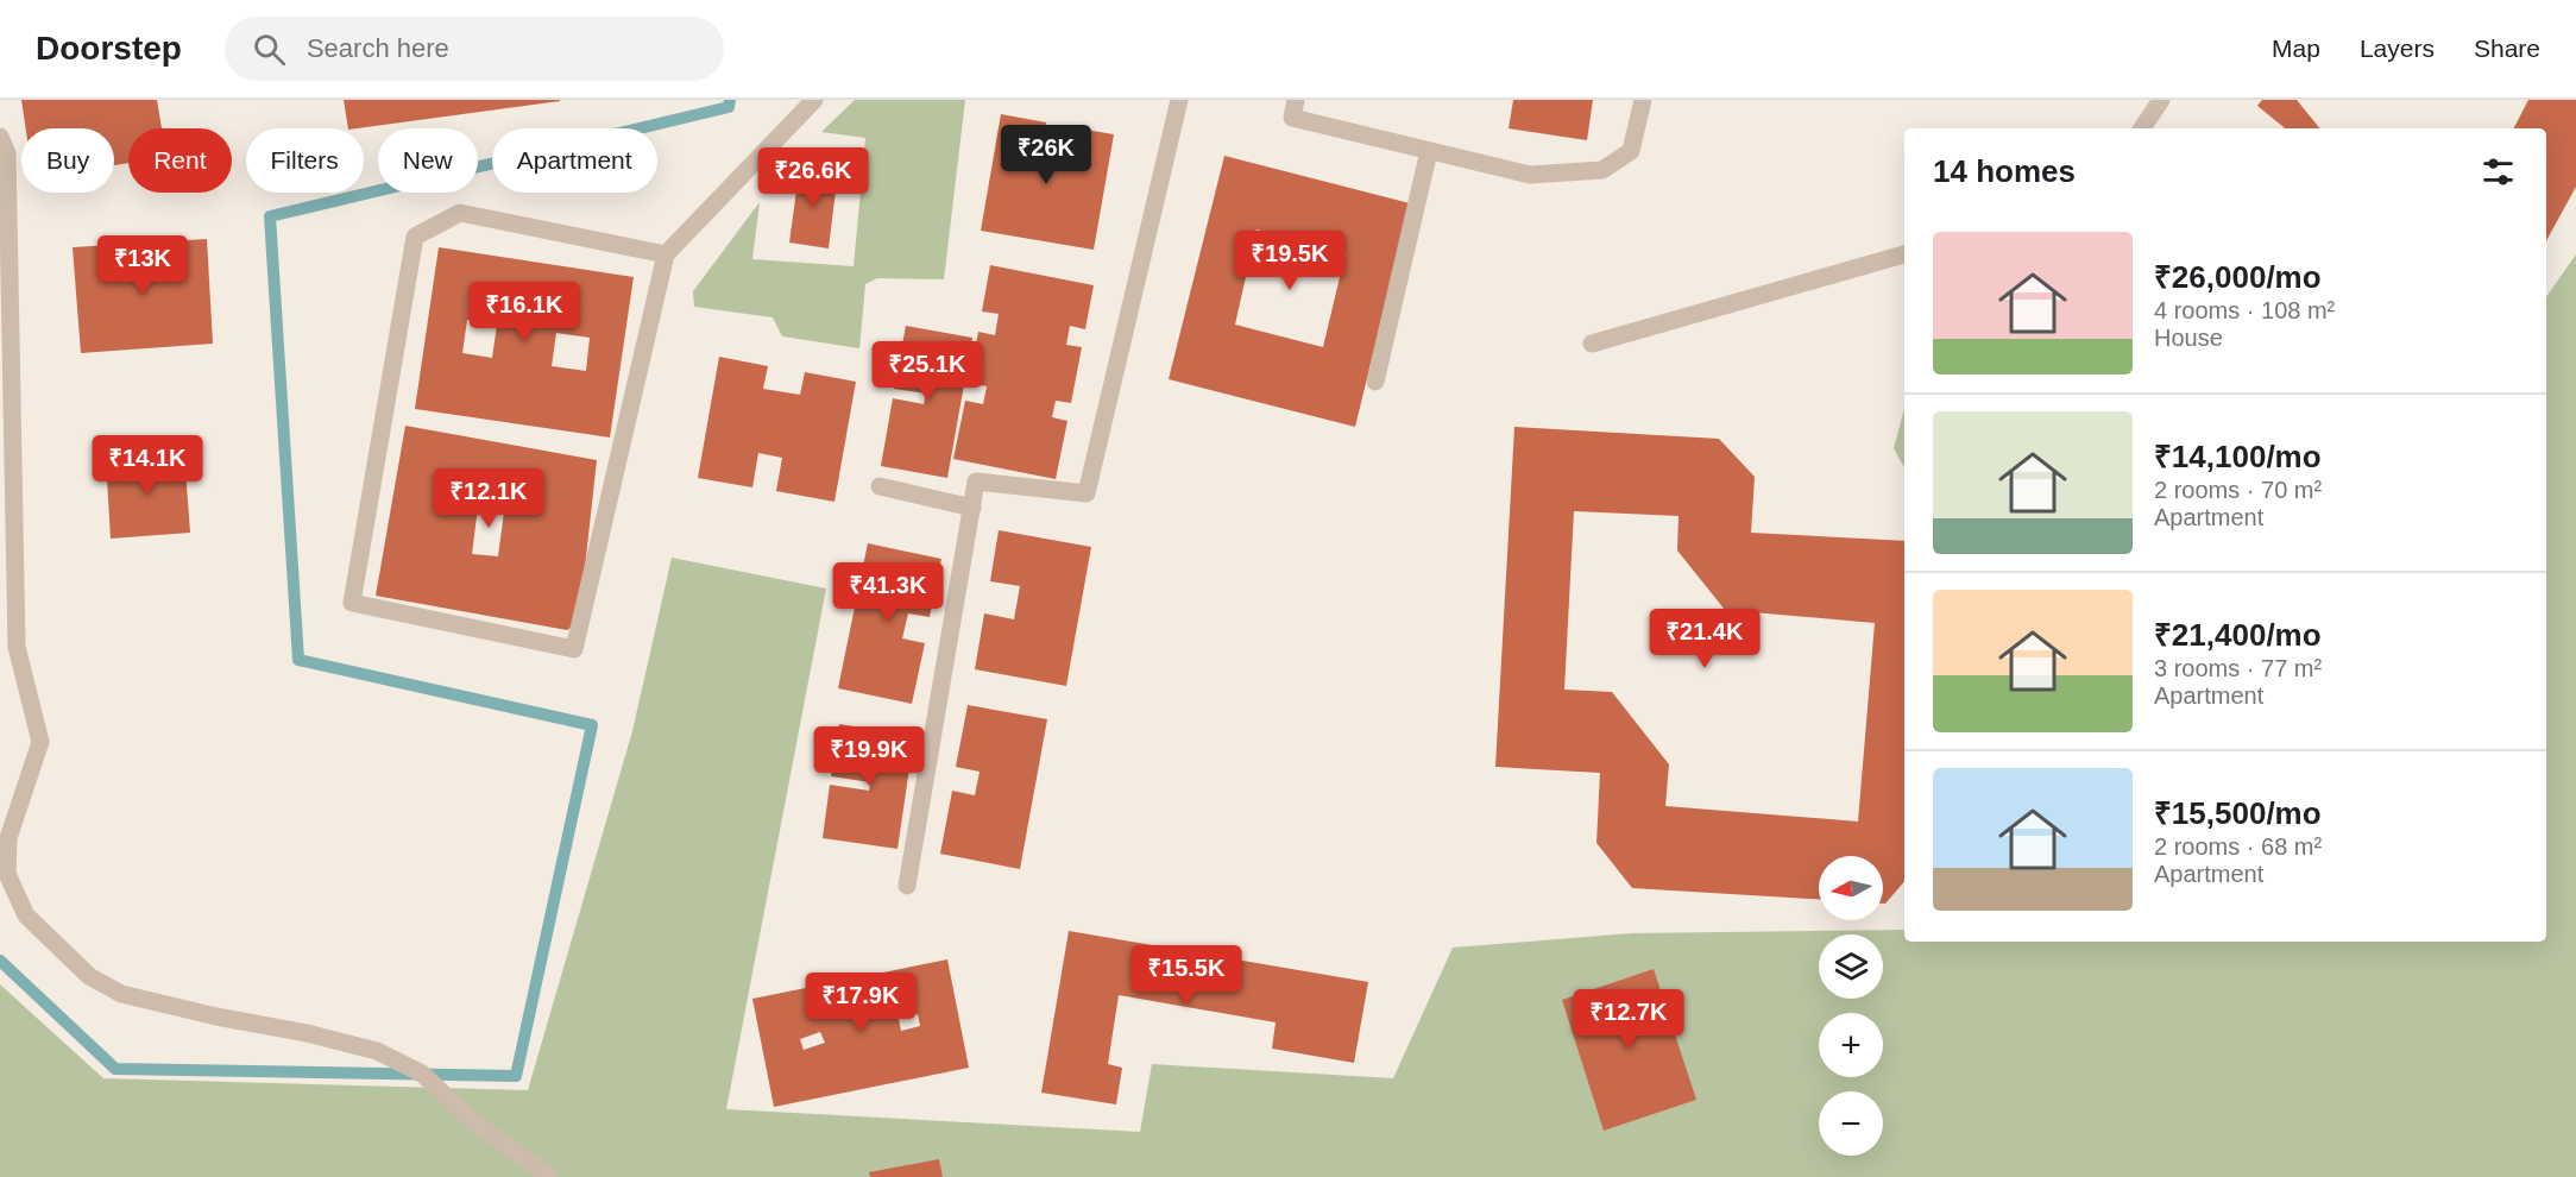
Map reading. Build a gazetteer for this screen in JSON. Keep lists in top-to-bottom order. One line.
{"north":"left","page":{"header":"Doorstep","search":"Search here","nav":["Map","Layers","Share"],"price":["₹26K","₹26.6K","₹19.5K","₹13K","₹16.1K","₹25.1K","₹14.1K","₹12.1K","₹41.3K","₹21.4K","₹19.9K","₹15.5K","₹17.9K","₹12.7K"],"chip":["Buy","Rent","Filters","New","Apartment"],"heading":"14 homes","list":[{"name":"₹26,000/mo","note":"4 rooms · 108 m² · House"},{"name":"₹14,100/mo","note":"2 rooms · 70 m² · Apartment"},{"name":"₹21,400/mo","note":"3 rooms · 77 m² · Apartment"},{"name":"₹15,500/mo","note":"2 rooms · 68 m² · Apartment"}],"map_buttons":["+","−"]}}
